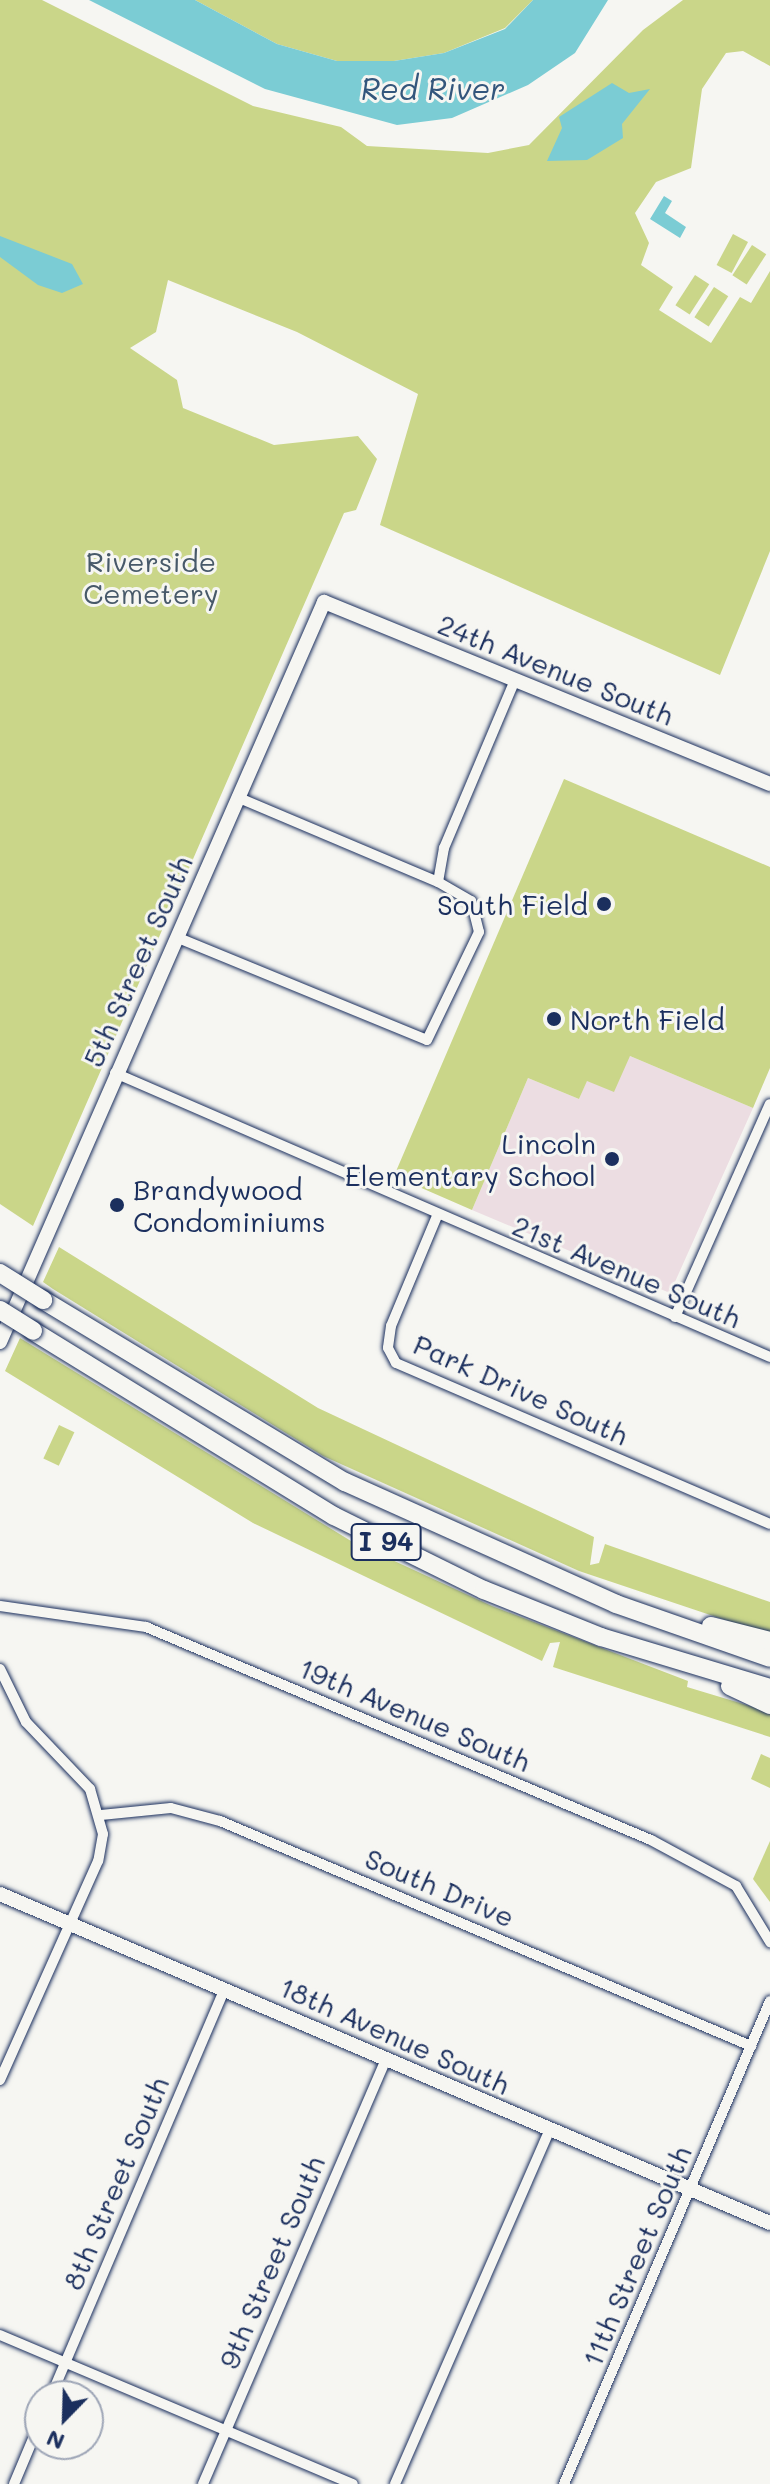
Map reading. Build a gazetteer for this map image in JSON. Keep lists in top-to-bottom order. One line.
{"streets":{"highway":["I 94"],"street":["24th Avenue South","5th Street South","21st Avenue South","Park Drive South","19th Avenue South","South Drive","18th Avenue South","8th Street South","11th Street South","9th Street South"]},"crossings":[["24th Avenue South","5th Street South"],["5th Street South","21st Avenue South"],["21st Avenue South","Park Drive South"],["South Drive","11th Street South"],["18th Avenue South","8th Street South"],["18th Avenue South","11th Street South"],["18th Avenue South","9th Street South"]],"water":["Red River"],"parks":["Riverside Cemetery"],"places":["South Field","North Field","Lincoln Elementary School","Brandywood Condominiums"],"north":"bottom left"}
